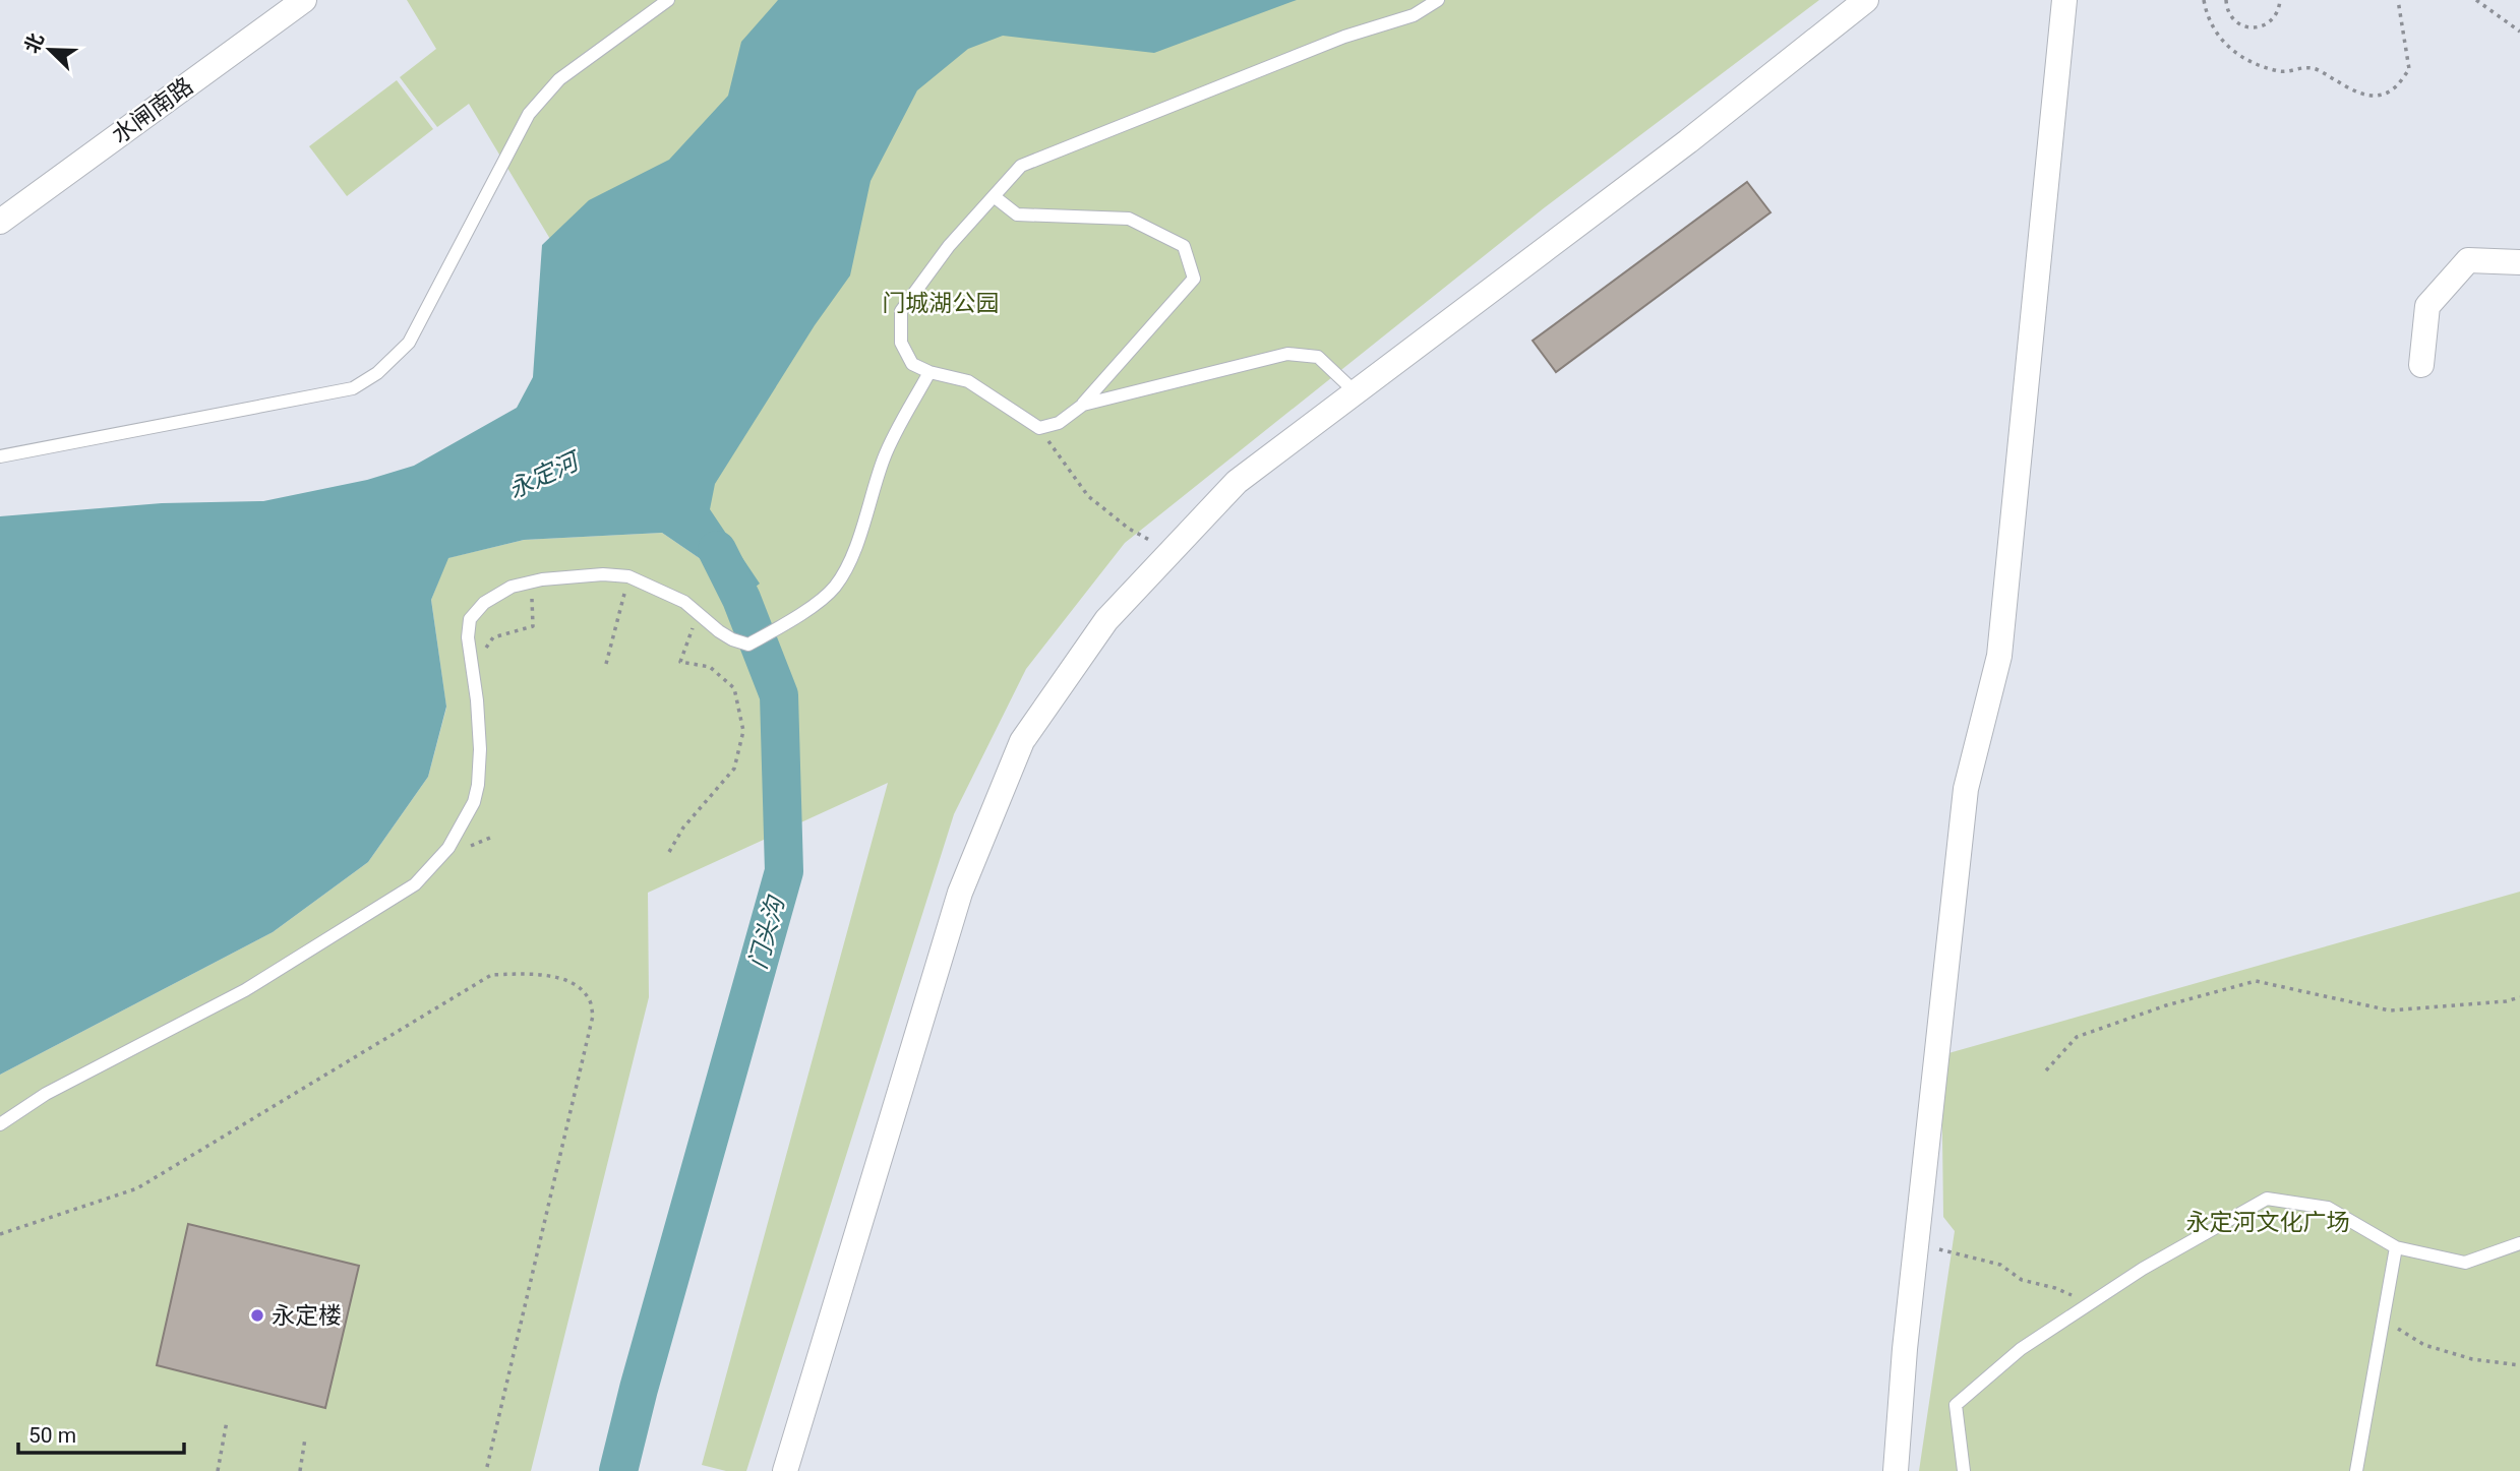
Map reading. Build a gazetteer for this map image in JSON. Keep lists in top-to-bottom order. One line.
{"streets":{"street":["水闸南路"]},"water":["永定河","门头沟"],"parks":["门城湖公园","永定河文化广场"],"places":["永定楼"],"scale_bar":"50 m","north":"top left"}
